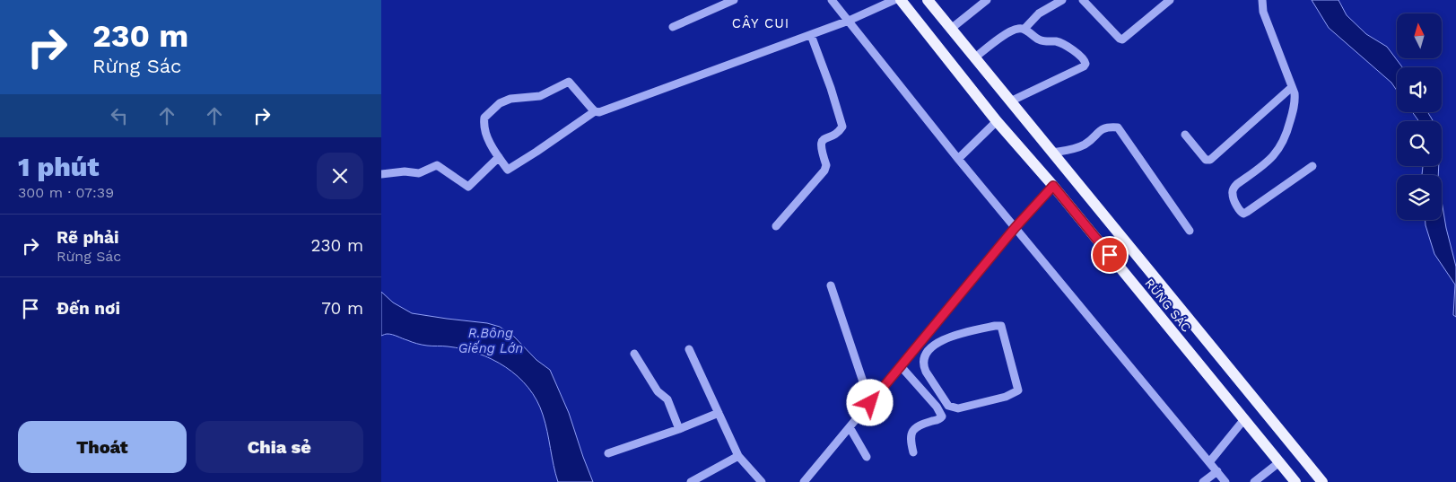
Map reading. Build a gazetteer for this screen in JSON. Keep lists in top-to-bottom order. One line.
{"streets":{"main road":["RỪNG SÁC"]},"districts":["CÂY CUI"],"water":["R.Bông Giếng Lớn"],"north":"top","page":{"turn":["230 m","Rừng Sác"],"heading":["1 phút","300 m · 07:39"],"list":[{"name":"Rẽ phải","note":"Rừng Sác","value":"230 m"},{"name":"Đến nơi","value":"70 m"}],"buttons":["Thoát","Chia sẻ"]}}
